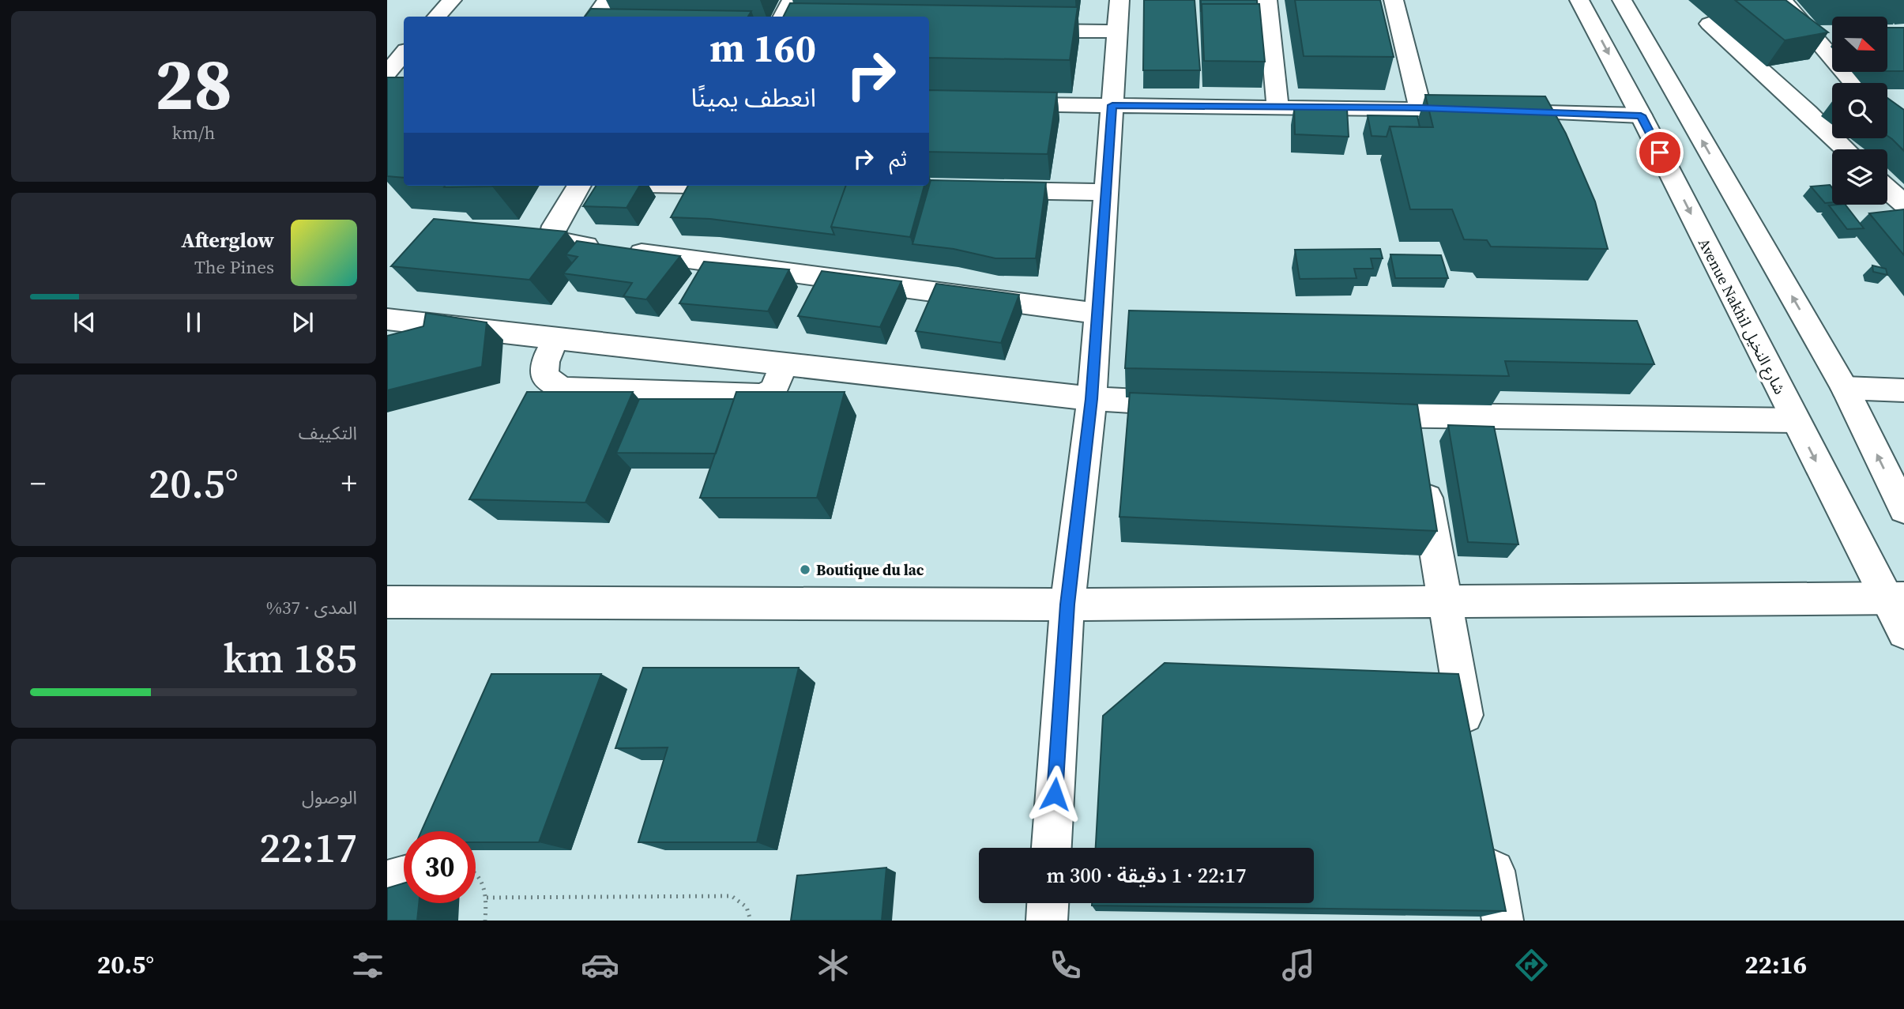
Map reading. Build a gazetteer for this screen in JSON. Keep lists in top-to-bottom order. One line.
{"streets":{"street":["Avenue Nakhil شارع النخيل"]},"places":["Boutique du lac"],"north":"right","page":{"tile":[["28","km/h"],"التكييف",["المدى · 37%","185 km"],["الوصول","22:17"]],"turn":["160 m","انعطف يمينًا"],"then":"ثم","song":["Afterglow","The Pines"],"heat":["−","20.5°","+"],"limit":"30","trip":"22:17 · 1 دقيقة · 300 m","tabs":["22:16","20.5°"]}}
